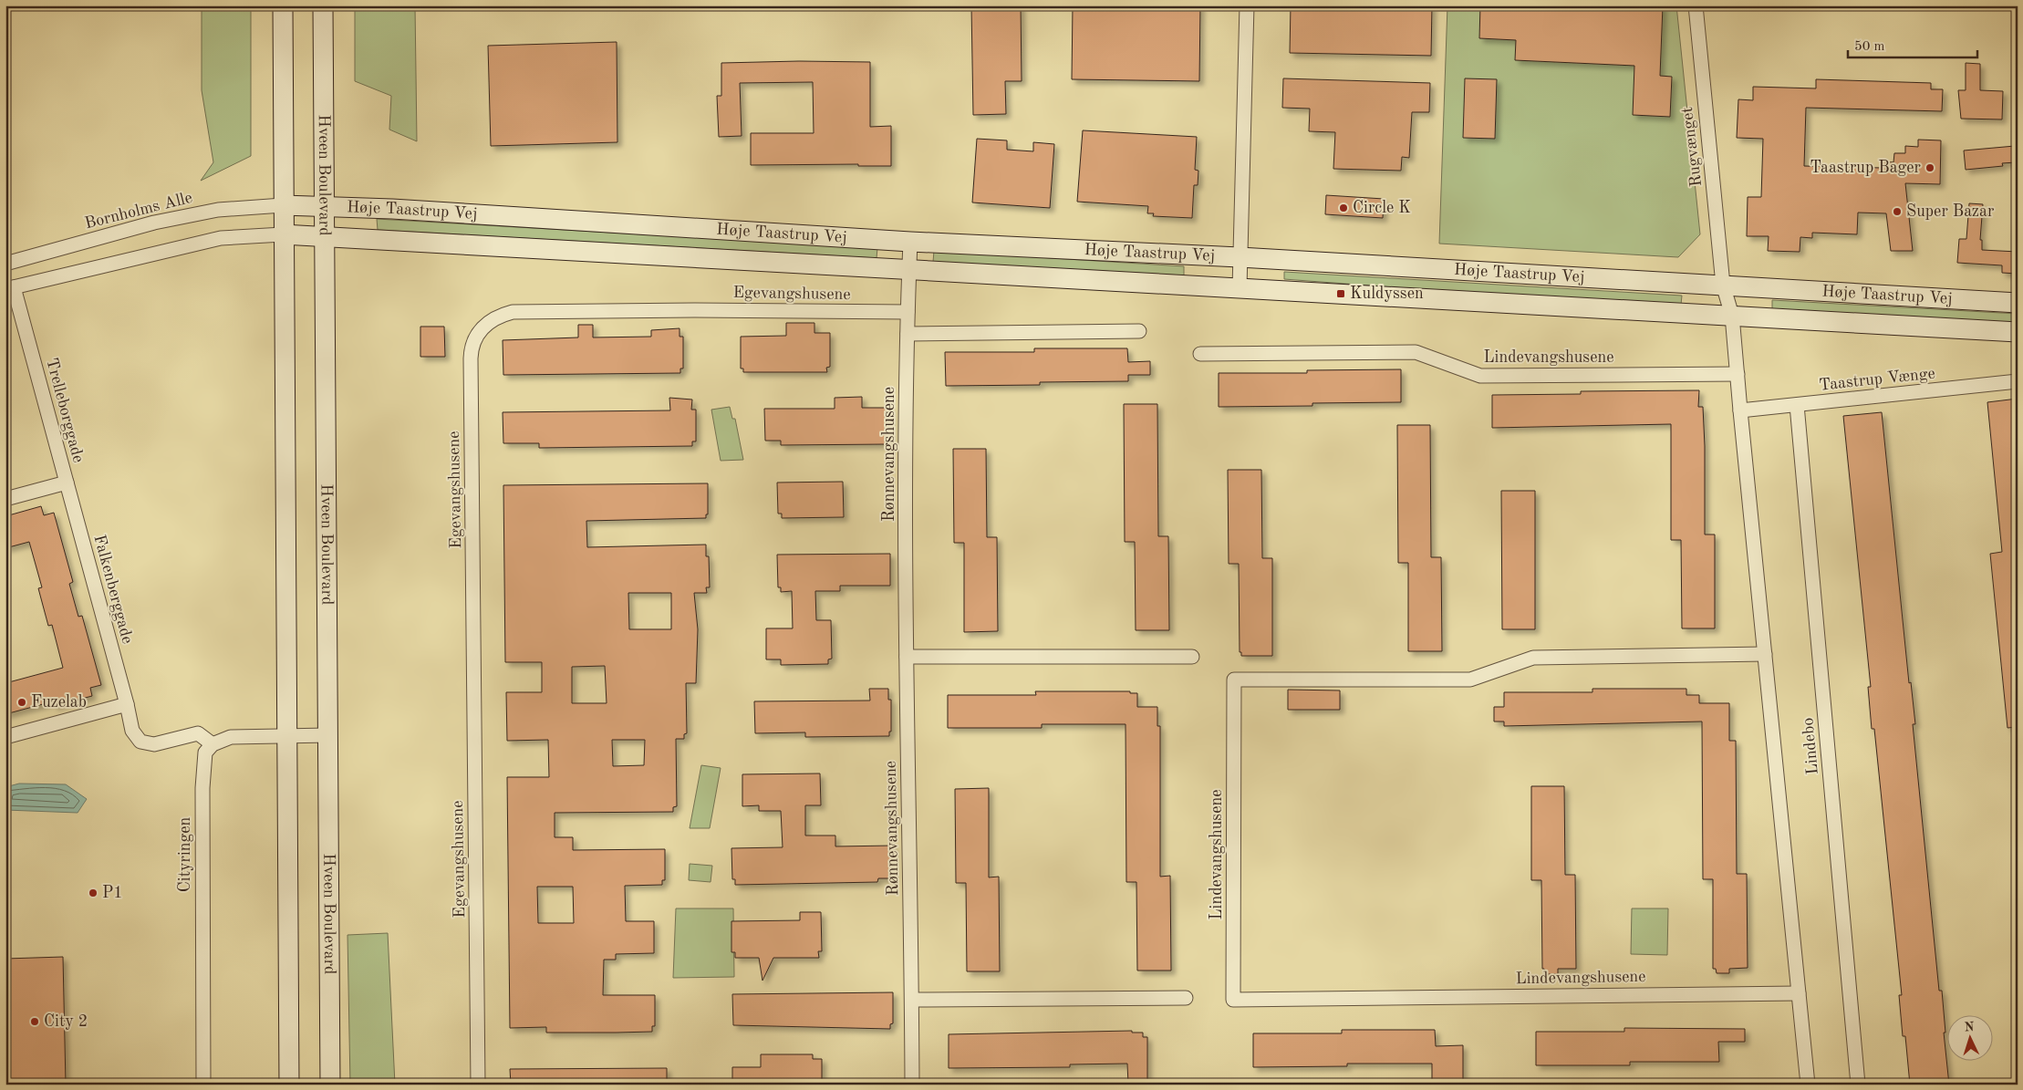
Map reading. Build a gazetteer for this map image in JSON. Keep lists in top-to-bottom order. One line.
{"streets":{"street":["Rugvænget","Hveen Boulevard","Bornholms Alle","Høje Taastrup Vej","Egevangshusene","Lindevangshusene","Taastrup Vænge","Trelleborggade","Rønnevangshusene","Falkenberggade","Lindebo","Cityringen"]},"crossings":[["Rugvænget","Høje Taastrup Vej"],["Hveen Boulevard","Høje Taastrup Vej"],["Bornholms Alle","Høje Taastrup Vej"],["Høje Taastrup Vej","Rønnevangshusene"],["Egevangshusene","Rønnevangshusene"],["Taastrup Vænge","Lindebo"],["Trelleborggade","Falkenberggade"],["Falkenberggade","Cityringen"]],"places":{"other":["Taastrup Bager","Circle K","Super Bazar","Fuzelab","P1","City 2"],"transit":["Kuldyssen"]},"scale_bar":"50 m","north":"top"}
